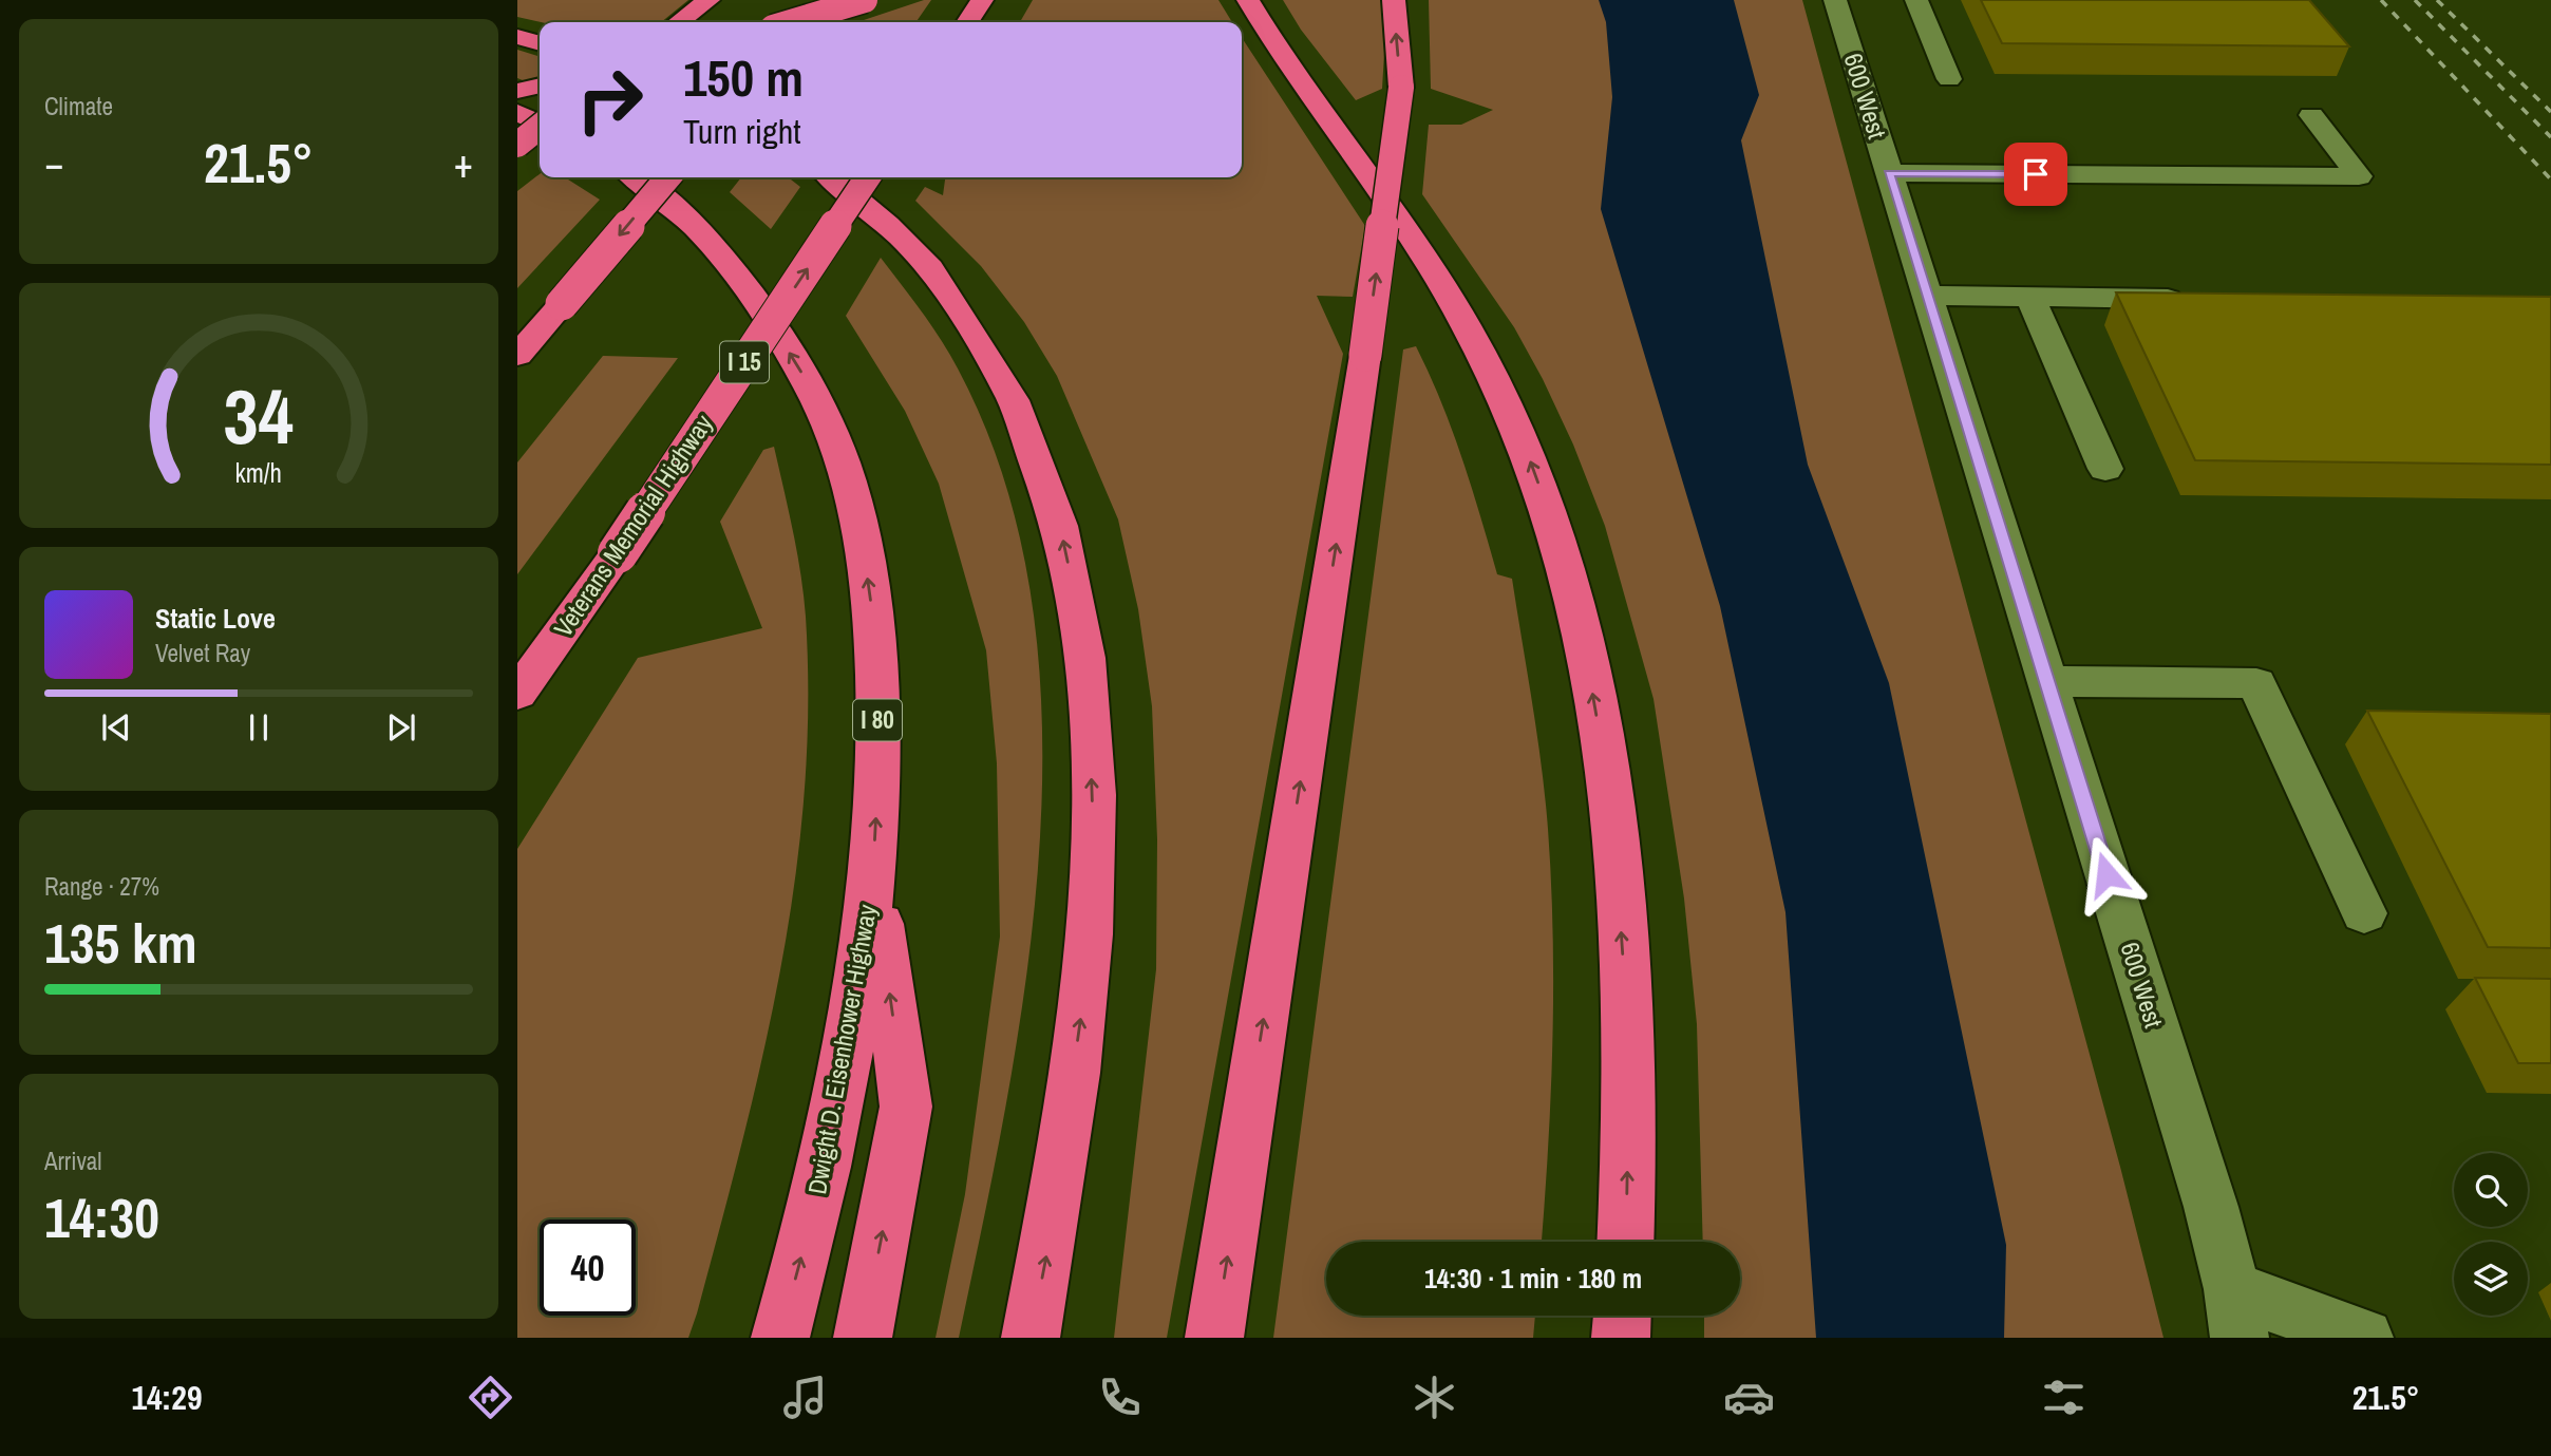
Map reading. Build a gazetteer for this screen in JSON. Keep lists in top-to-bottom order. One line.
{"streets":{"highway":["I 15","Veterans Memorial Highway","I 80","Dwight D. Eisenhower Highway"],"street":["600 West"]},"page":{"tile":["Climate",["Range · 27%","135 km"],["Arrival","14:30"]],"turn":["150 m","Turn right"],"heat":["−","21.5°","+"],"song":["Static Love","Velvet Ray"],"limit":"40","trip":"14:30 · 1 min · 180 m","tabs":["14:29","21.5°"],"gauge":["34","km/h"]}}
